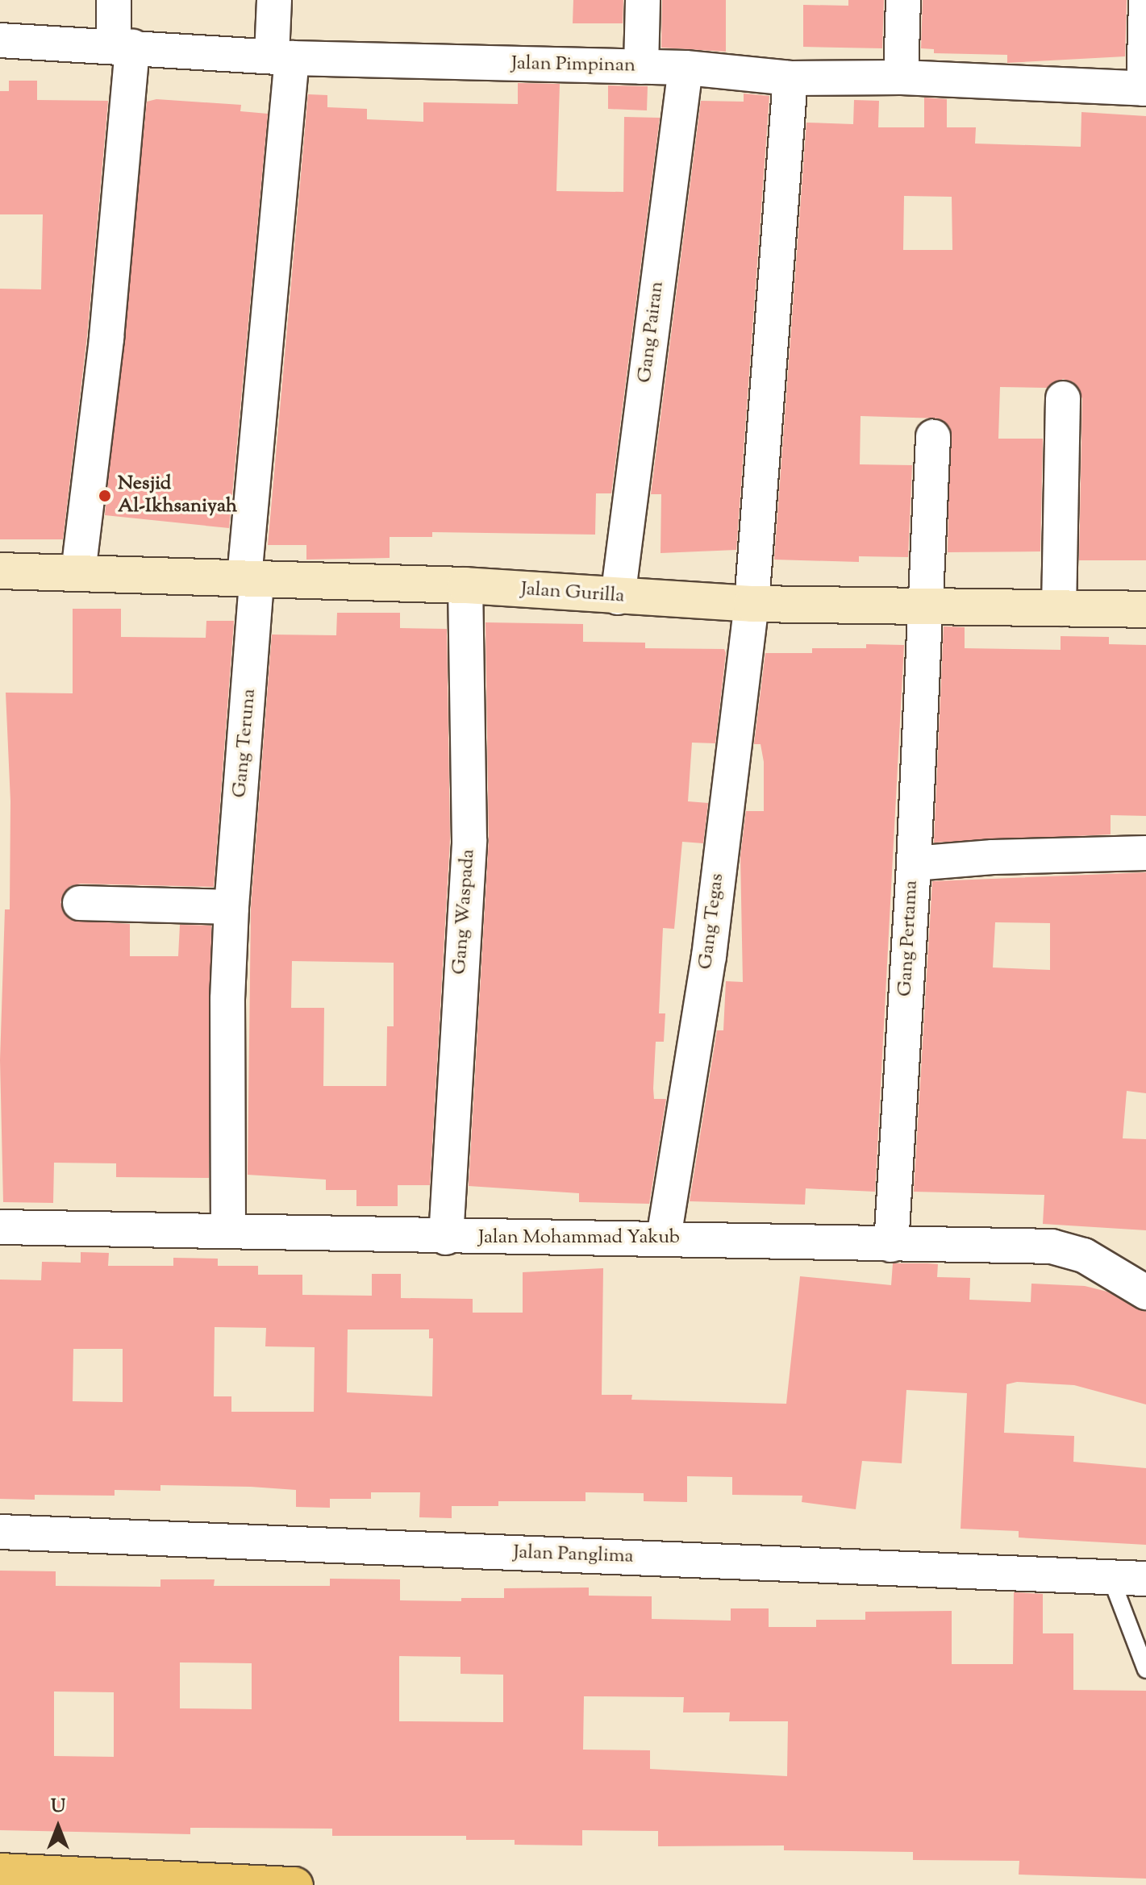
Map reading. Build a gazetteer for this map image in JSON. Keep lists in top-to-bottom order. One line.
{"streets":{"street":["Jalan Pimpinan","Gang Pairan","Jalan Gurilla","Gang Teruna","Gang Waspada","Gang Tegas","Gang Pertama","Jalan Mohammad Yakub","Jalan Panglima"]},"crossings":[["Jalan Pimpinan","Gang Pairan"],["Jalan Pimpinan","Gang Teruna"],["Jalan Pimpinan","Gang Tegas"],["Gang Pairan","Jalan Gurilla"],["Jalan Gurilla","Gang Teruna"],["Jalan Gurilla","Gang Waspada"],["Jalan Gurilla","Gang Tegas"],["Gang Teruna","Jalan Mohammad Yakub"],["Gang Waspada","Jalan Mohammad Yakub"],["Gang Tegas","Jalan Mohammad Yakub"],["Gang Pertama","Jalan Mohammad Yakub"]],"places":["Nesjid Al-Ikhsaniyah"],"north":"top"}
